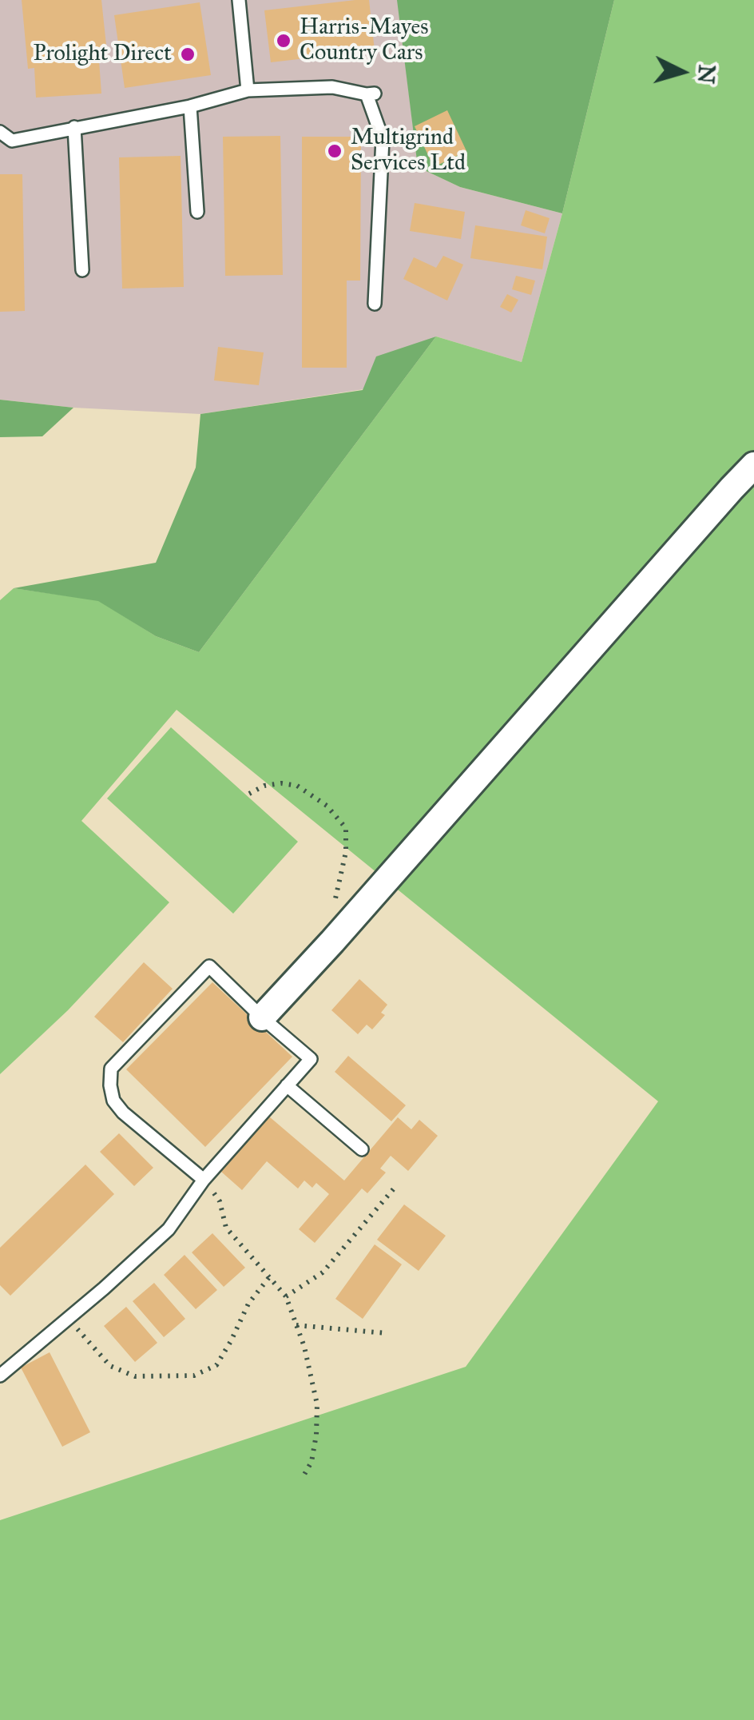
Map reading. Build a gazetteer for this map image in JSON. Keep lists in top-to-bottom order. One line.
{"places":["Harris-Mayes Country Cars","Prolight Direct","Multigrind Services Ltd"],"north":"right"}
